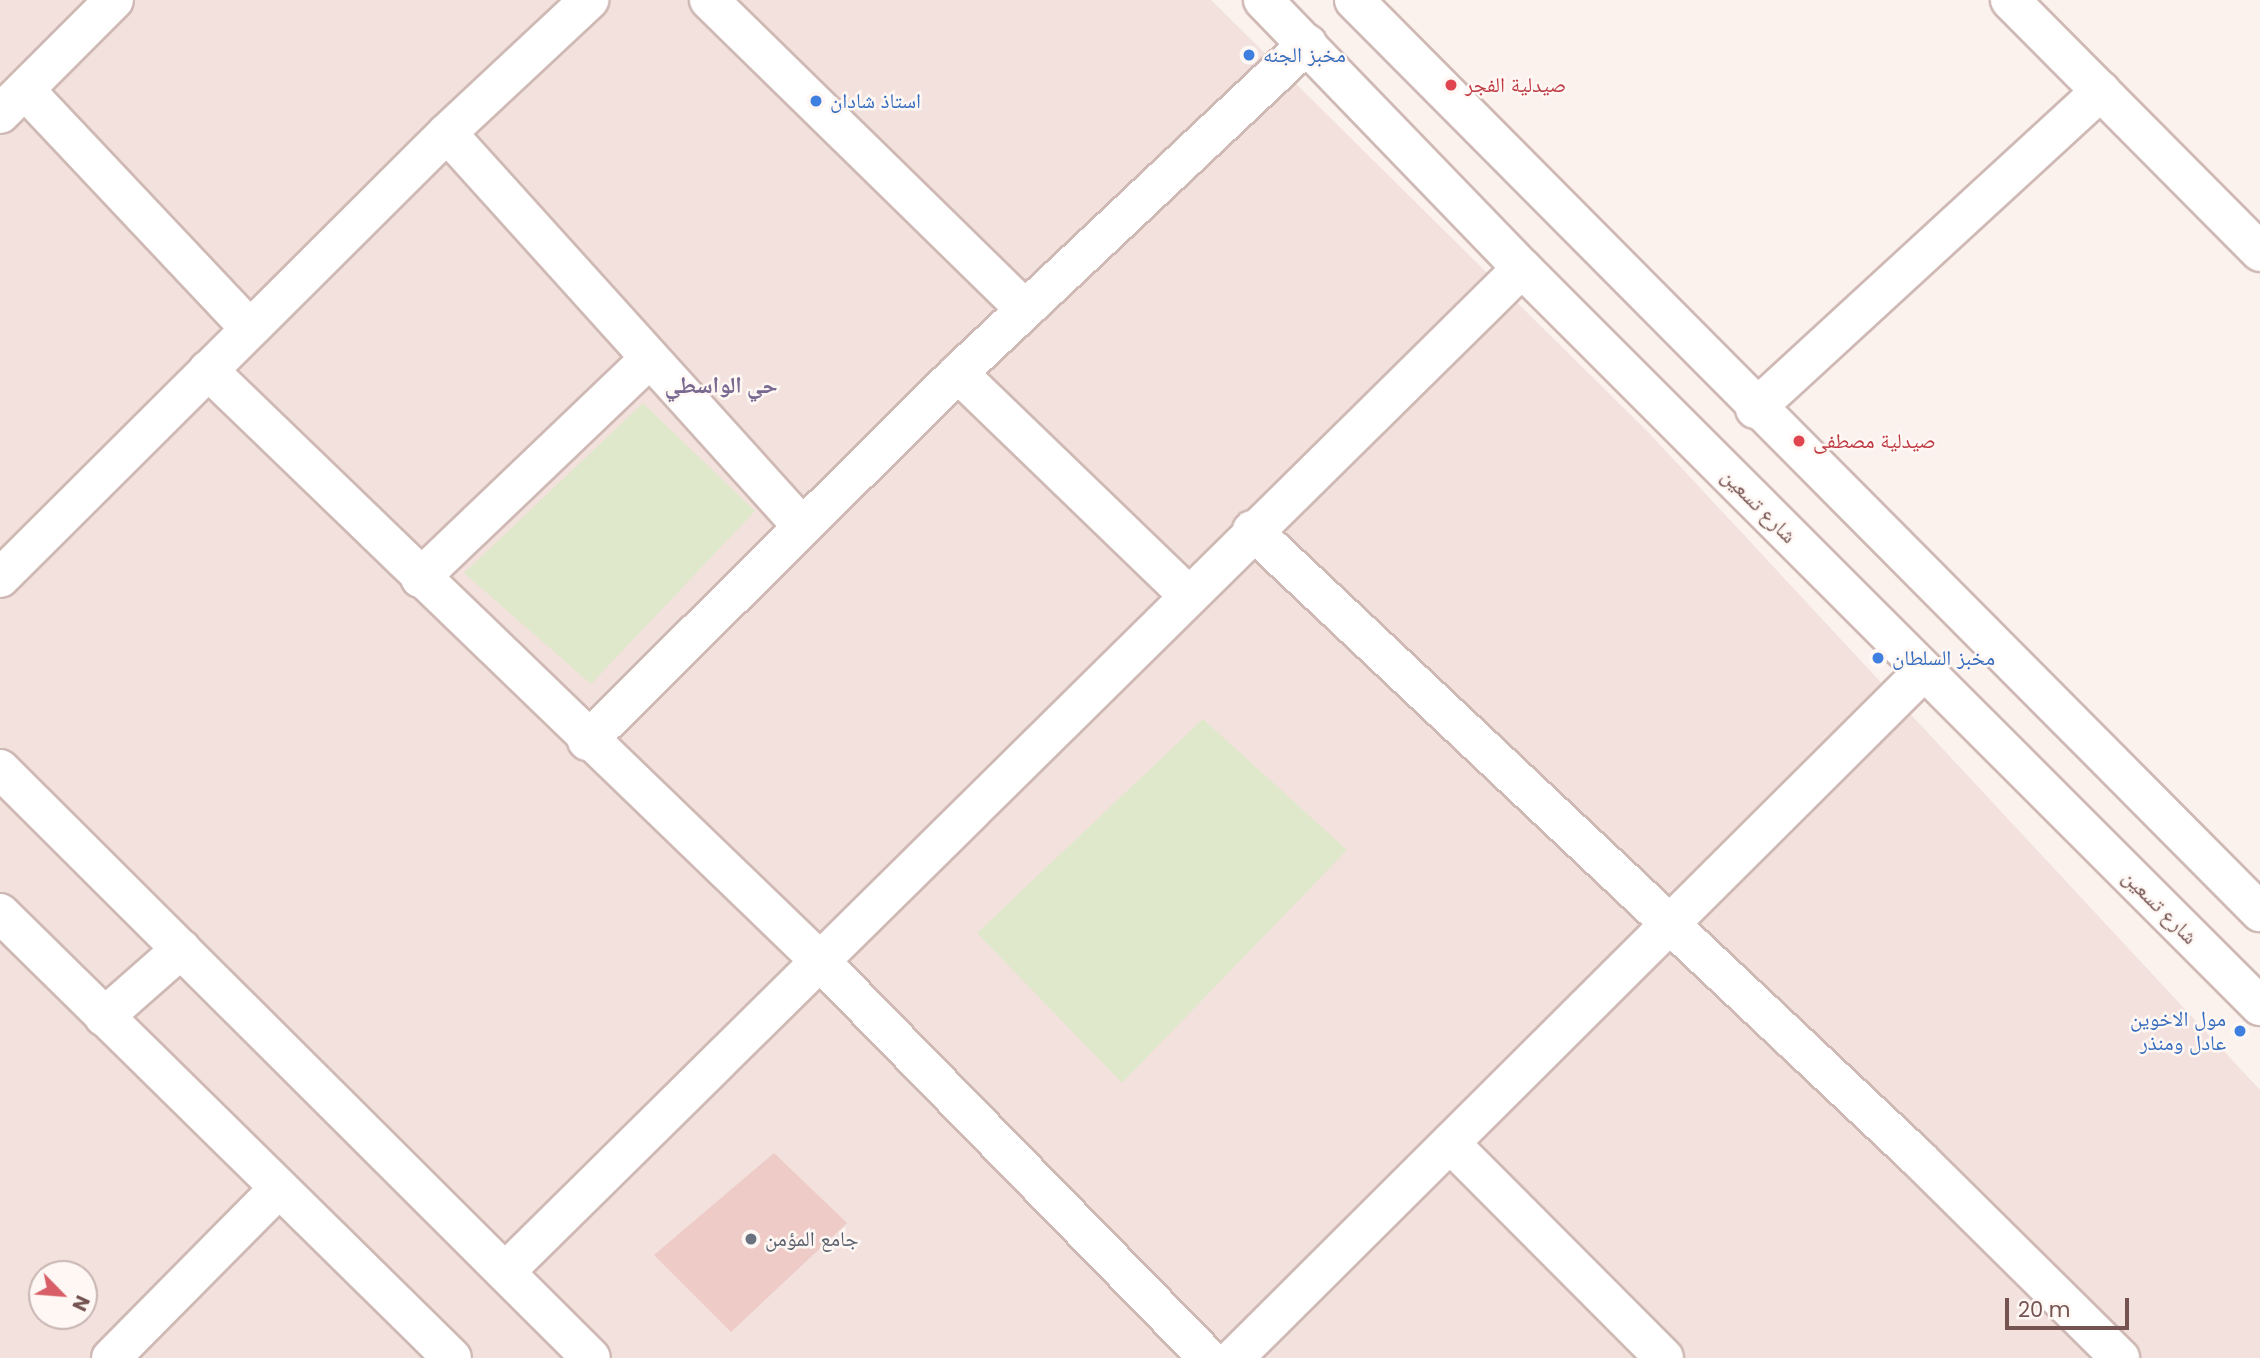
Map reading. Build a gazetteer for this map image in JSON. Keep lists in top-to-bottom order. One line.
{"streets":{"street":["شارع تسعين"]},"districts":["حي الواسطي"],"places":["مخبز الجنه","صيدلية الفجر","استاذ شادان","صيدلية مصطفى","مخبز السلطان","مول الاخوين عادل ومنذر","جامع المؤمن"],"scale_bar":"20 m","north":"bottom right"}
